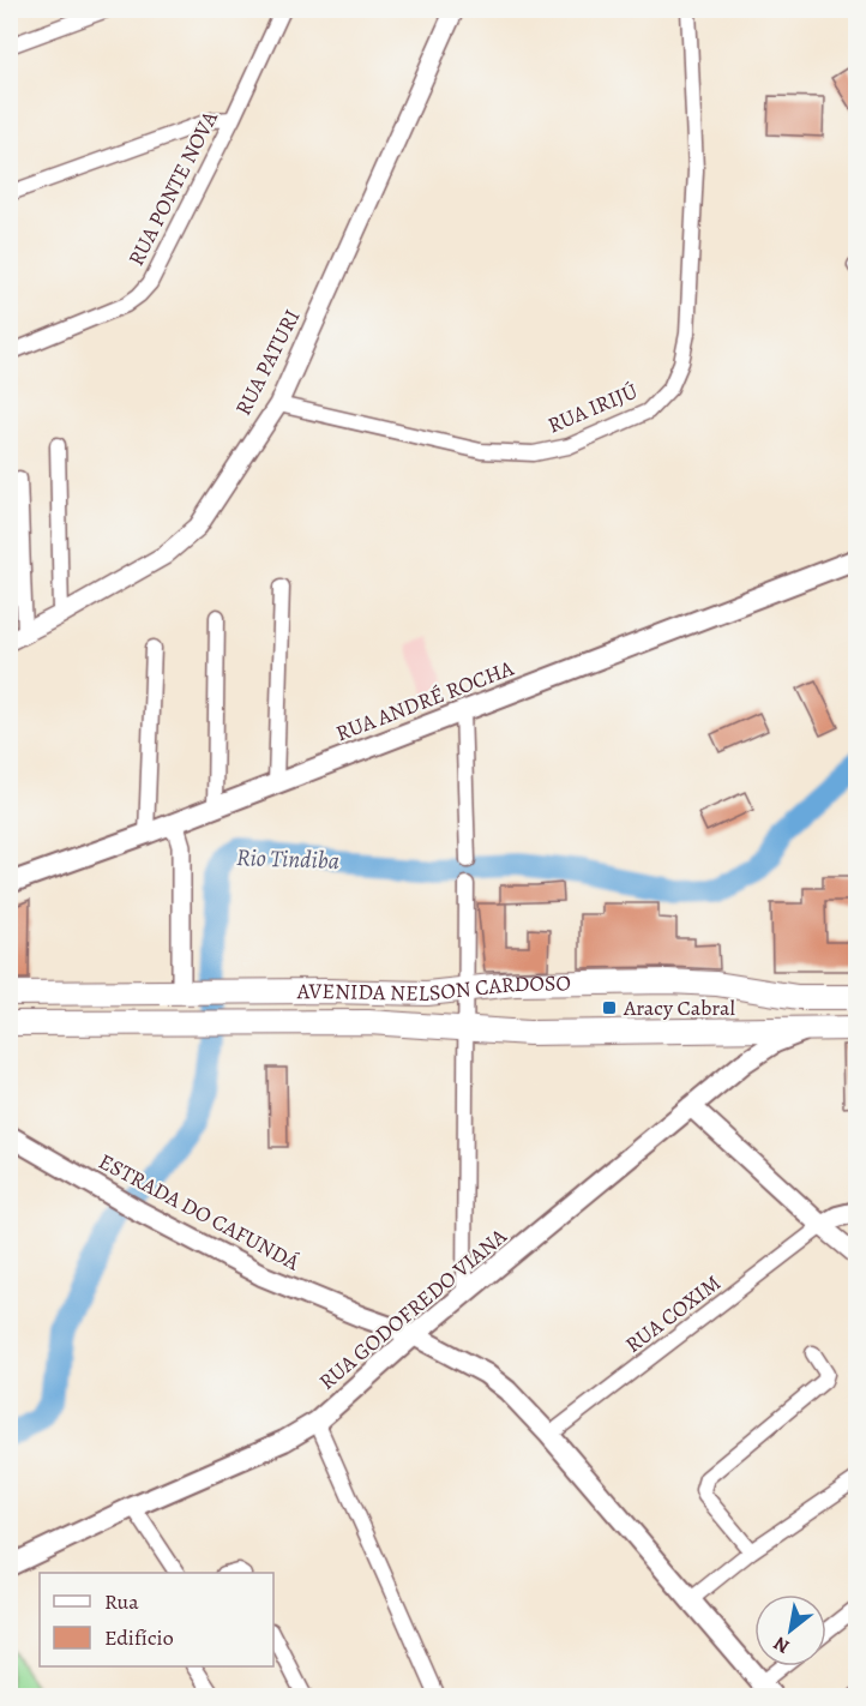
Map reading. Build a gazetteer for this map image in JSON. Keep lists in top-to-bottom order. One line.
{"streets":{"main road":["RUA ANDRÉ ROCHA","AVENIDA NELSON CARDOSO","ESTRADA DO CAFUNDÁ","RUA GODOFREDO VIANA"],"street":["RUA PONTE NOVA","RUA PATURI","RUA IRIJÚ","RUA COXIM"]},"crossings":[["RUA PATURI","RUA IRIJÚ"],["AVENIDA NELSON CARDOSO","RUA GODOFREDO VIANA"],["ESTRADA DO CAFUNDÁ","RUA GODOFREDO VIANA"],["ESTRADA DO CAFUNDÁ","RUA COXIM"]],"water":["Rio Tindiba"],"places":{"transit":["Aracy Cabral"]},"legend":["Rua","Edifício"],"north":"bottom left"}
